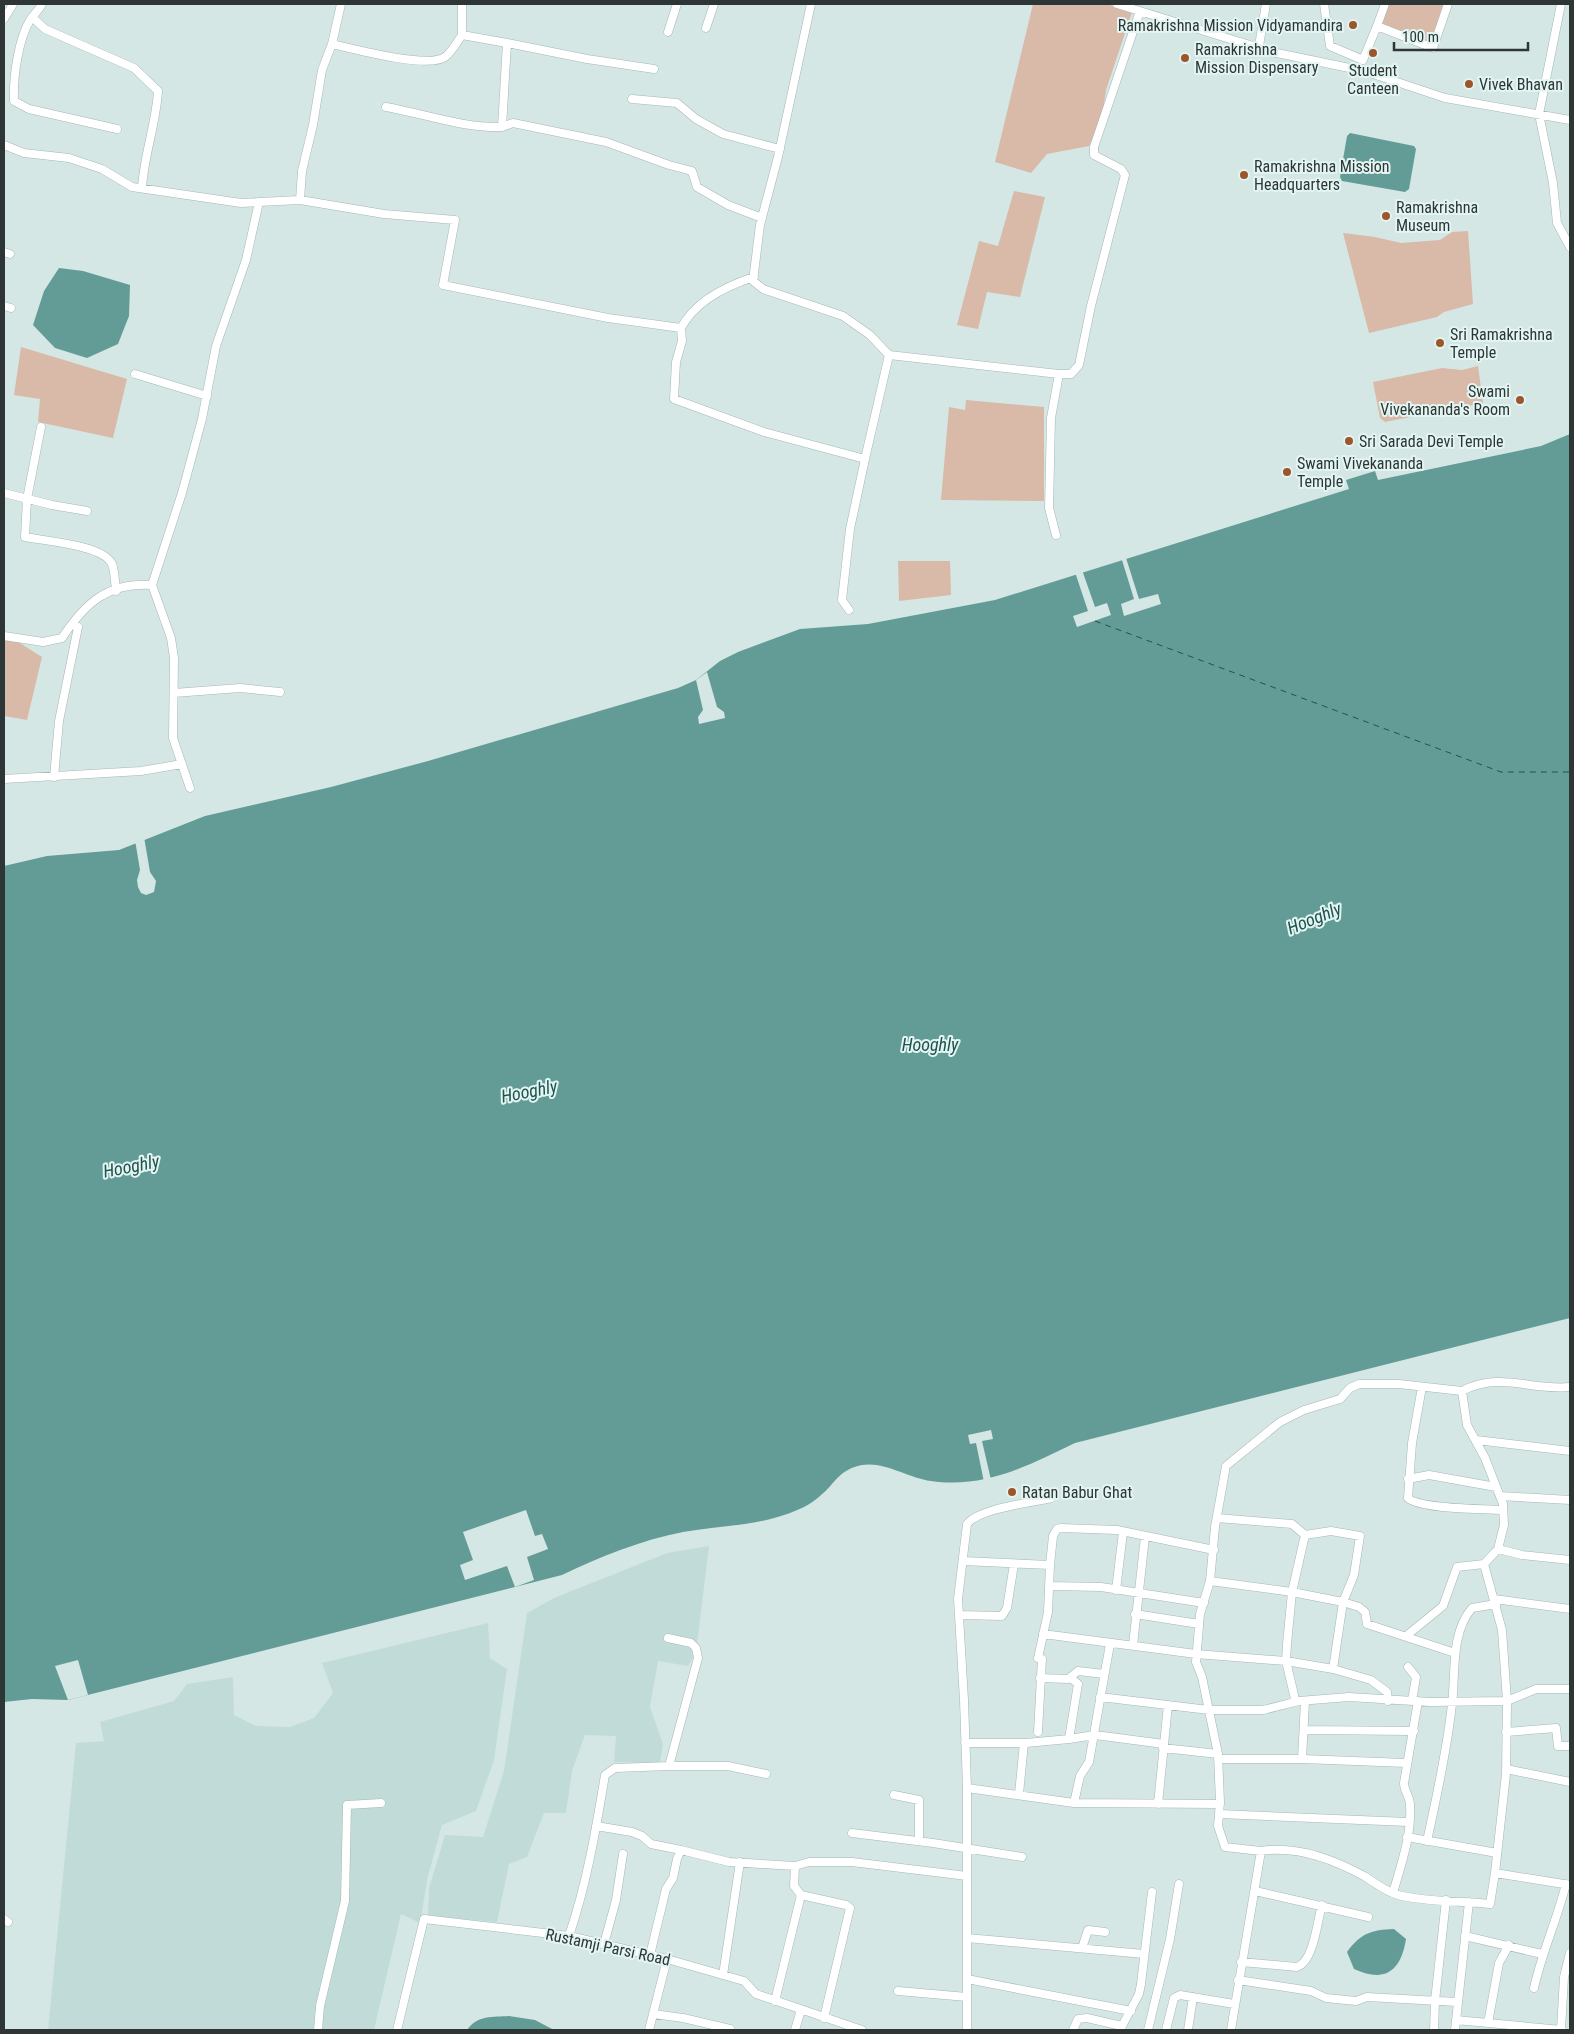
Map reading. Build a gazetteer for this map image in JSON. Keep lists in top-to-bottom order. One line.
{"streets":{"street":["Rustamji Parsi Road"]},"water":["Hooghly"],"places":["Ramakrishna Mission Vidyamandira","Student Canteen","Ramakrishna Mission Dispensary","Vivek Bhavan","Ramakrishna Mission Headquarters","Ramakrishna Museum","Sri Ramakrishna Temple","Swami Vivekananda's Room","Sri Sarada Devi Temple","Swami Vivekananda Temple","Ratan Babur Ghat"],"scale_bar":"100 m"}
